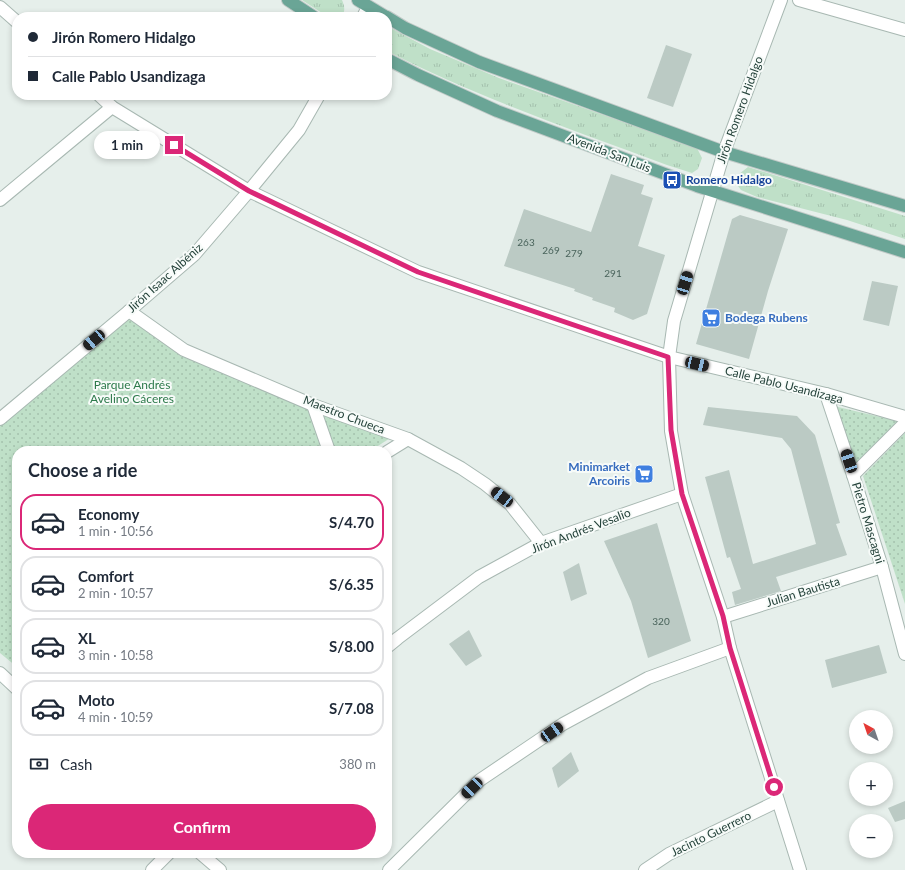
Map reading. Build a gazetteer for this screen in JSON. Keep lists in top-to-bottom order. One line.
{"streets":{"main road":["Avenida San Luis"],"street":["Jirón Romero Hidalgo","Jirón Isaac Albéniz","Calle Pablo Usandizaga","Maestro Chueca","Pietro Mascagni","Jirón Andrés Vesalio","Julian Bautista","Jacinto Guerrero"]},"crossings":[["Jirón Romero Hidalgo","Avenida San Luis"],["Jirón Romero Hidalgo","Calle Pablo Usandizaga"],["Jirón Romero Hidalgo","Jirón Andrés Vesalio"],["Jirón Romero Hidalgo","Julian Bautista"],["Jirón Romero Hidalgo","Jacinto Guerrero"],["Jirón Isaac Albéniz","Calle Pablo Usandizaga"],["Jirón Isaac Albéniz","Maestro Chueca"],["Calle Pablo Usandizaga","Pietro Mascagni"],["Maestro Chueca","Jirón Andrés Vesalio"],["Pietro Mascagni","Julian Bautista"]],"parks":["Parque Andrés Avelino Cáceres"],"places":{"bus stop":["Romero Hidalgo"],"supermarket":["Bodega Rubens","Minimarket Arcoiris"]},"house_numbers":["263","269","279","291","320"],"north":"top left","page":{"banner":["Jirón Romero Hidalgo","Calle Pablo Usandizaga"],"bubble":"1 min","heading":"Choose a ride","list":[{"name":"Economy","note":"1 min · 10:56","value":"S/4.70"},{"name":"Comfort","note":"2 min · 10:57","value":"S/6.35"},{"name":"XL","note":"3 min · 10:58","value":"S/8.00"},{"name":"Moto","note":"4 min · 10:59","value":"S/7.08"}],"map_buttons":["+","−"],"pay":["Cash","380 m"],"buttons":"Confirm"}}
